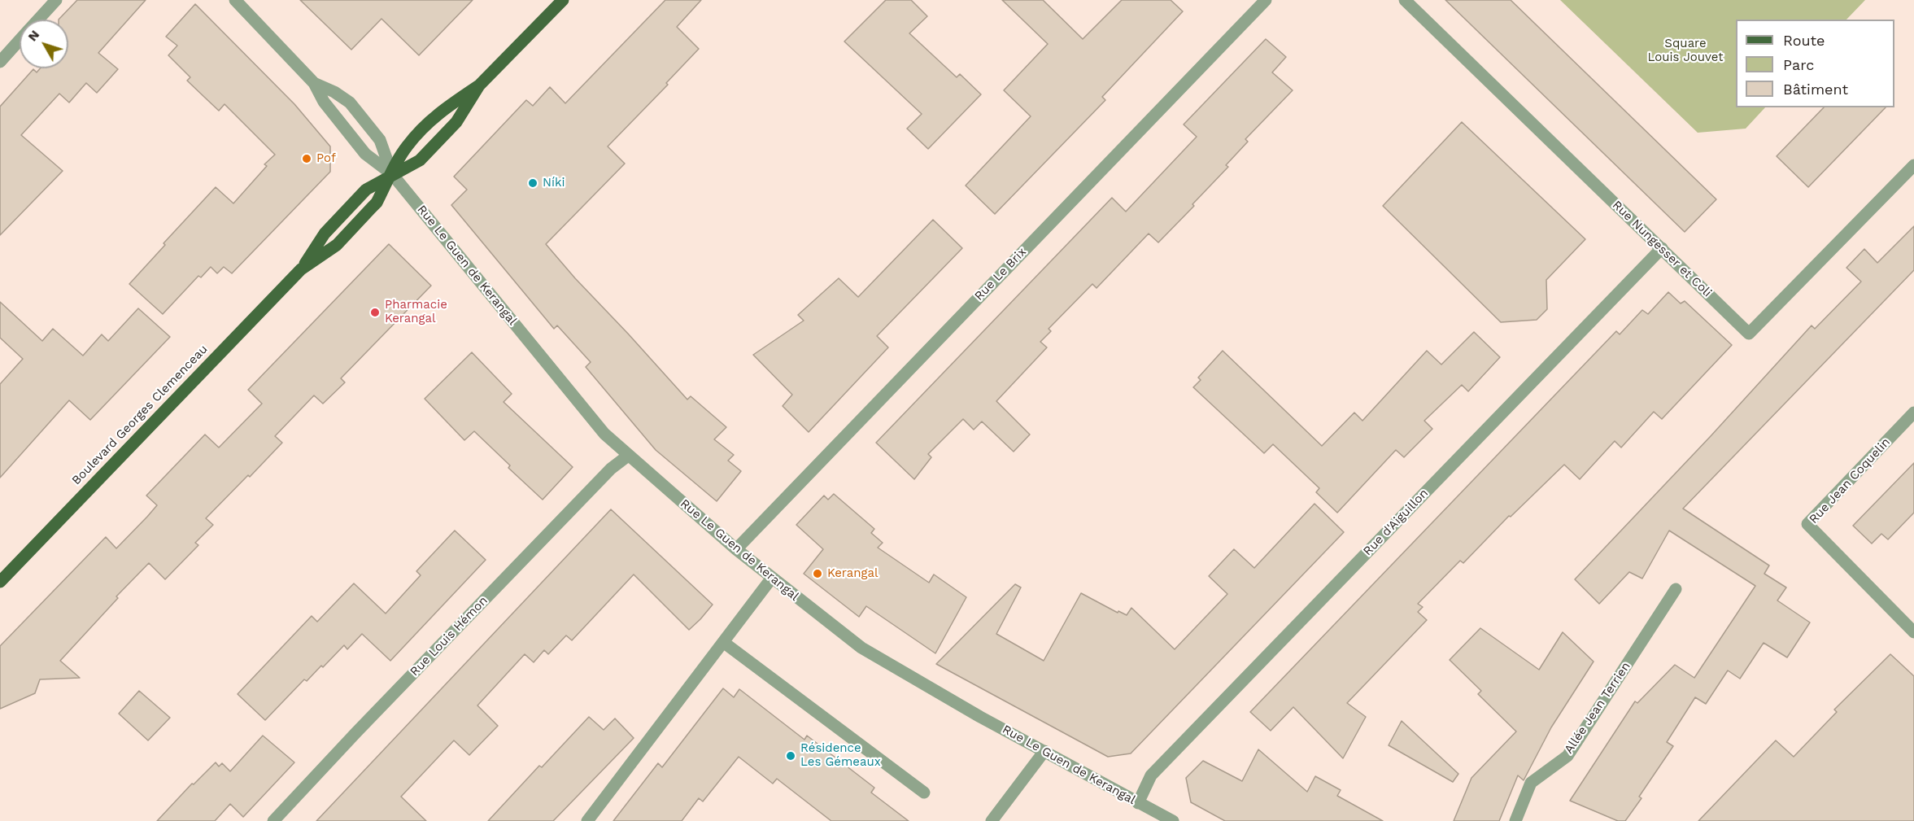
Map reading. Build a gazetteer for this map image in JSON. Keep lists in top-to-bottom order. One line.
{"streets":{"main road":["Boulevard Georges Clemenceau"],"street":["Rue Nungesser et Coli","Rue Le Guen de Kerangal","Rue Le Brix","Rue Jean Coquelin","Rue d'Aiguillon","Rue Louis Hémon","Allée Jean Terrien"]},"crossings":[["Rue Nungesser et Coli","Rue d'Aiguillon"],["Rue Le Guen de Kerangal","Rue Le Brix"],["Rue Le Guen de Kerangal","Boulevard Georges Clemenceau"],["Rue Le Guen de Kerangal","Rue d'Aiguillon"],["Rue Le Guen de Kerangal","Rue Louis Hémon"]],"parks":["Square Louis Jouvet"],"places":["Pof","Níki","Pharmacie Kerangal","Kerangal","Résidence Les Gémeaux"],"legend":["Route","Parc","Bâtiment"],"north":"top left"}
